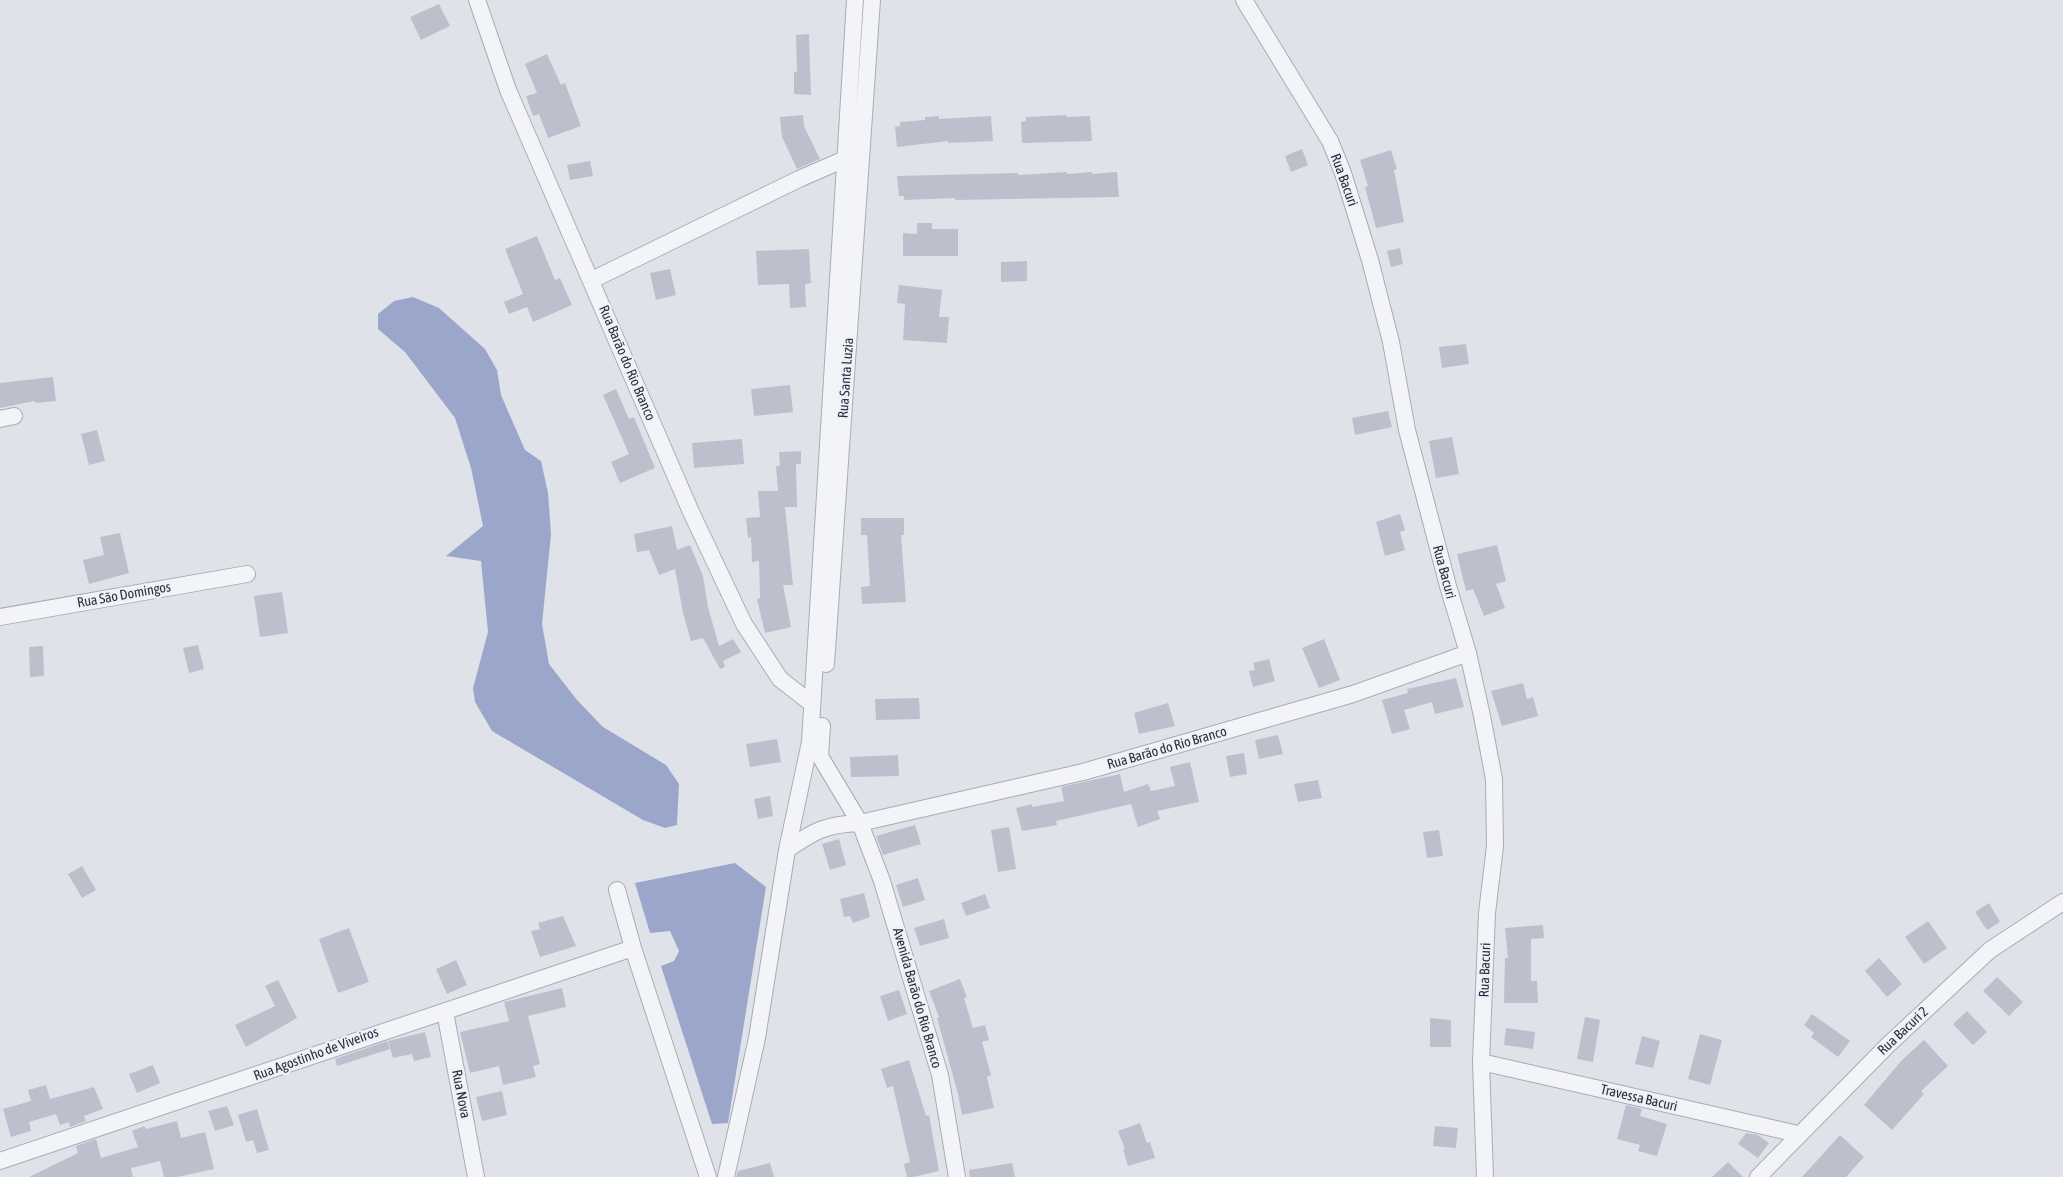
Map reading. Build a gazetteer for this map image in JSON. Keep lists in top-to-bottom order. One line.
{"streets":{"street":["Rua Bacuri","Rua Barão do Rio Branco","Rua Santa Luzia","Rua São Domingos","Avenida Barão do Rio Branco","Rua Bacuri 2","Rua Agostinho de Viveiros","Rua Nova","Travessa Bacuri"]},"crossings":[["Rua Bacuri","Rua Barão do Rio Branco"],["Rua Bacuri","Travessa Bacuri"],["Rua Barão do Rio Branco","Rua Santa Luzia"],["Rua Barão do Rio Branco","Avenida Barão do Rio Branco"],["Rua Santa Luzia","Avenida Barão do Rio Branco"],["Rua Bacuri 2","Travessa Bacuri"],["Rua Agostinho de Viveiros","Rua Nova"]]}
